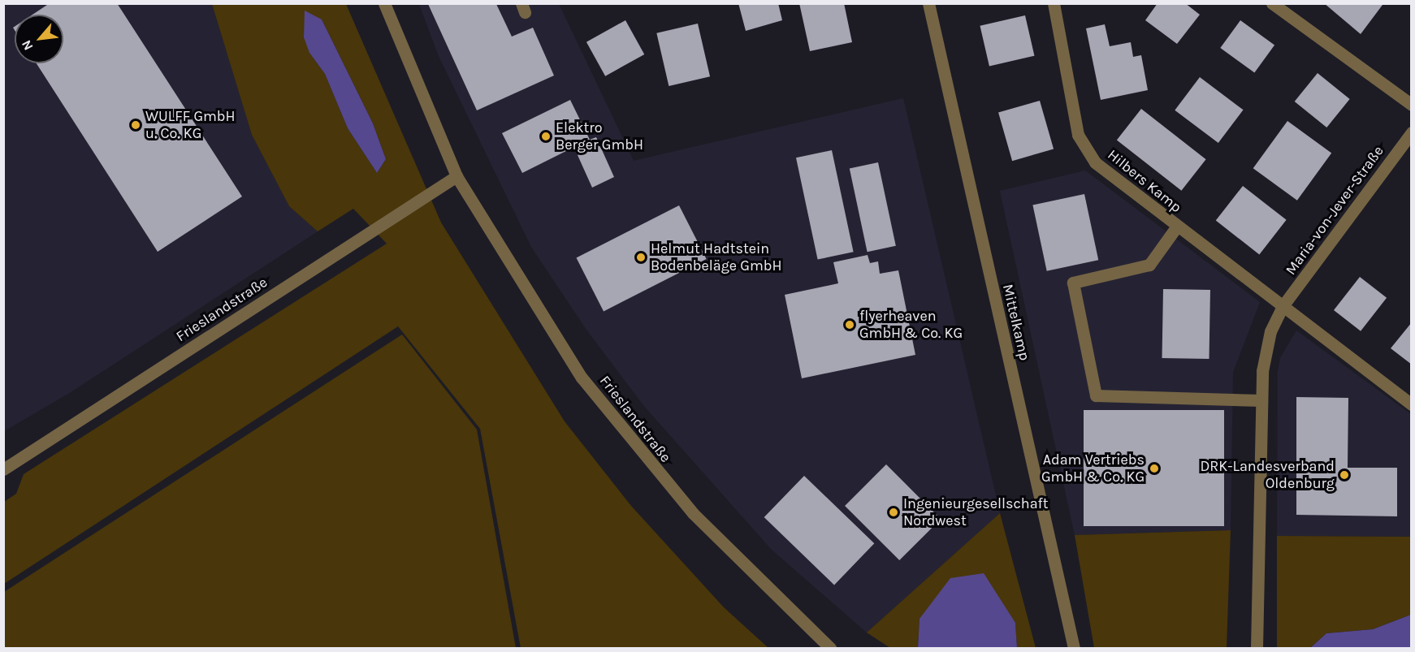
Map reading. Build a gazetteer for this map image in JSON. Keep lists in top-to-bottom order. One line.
{"streets":{"street":["Hilbers Kamp","Maria-von-Jever-Straße","Frieslandstraße","Mittelkamp"]},"crossings":[["Hilbers Kamp","Maria-von-Jever-Straße"]],"places":["WULFF GmbH u. Co. KG","Elektro Berger GmbH","Helmut Hadtstein Bodenbeläge GmbH","flyerheaven GmbH & Co. KG","Adam Vertriebs GmbH & Co. KG","DRK-Landesverband Oldenburg","Ingenieurgesellschaft Nordwest"],"north":"bottom left"}
